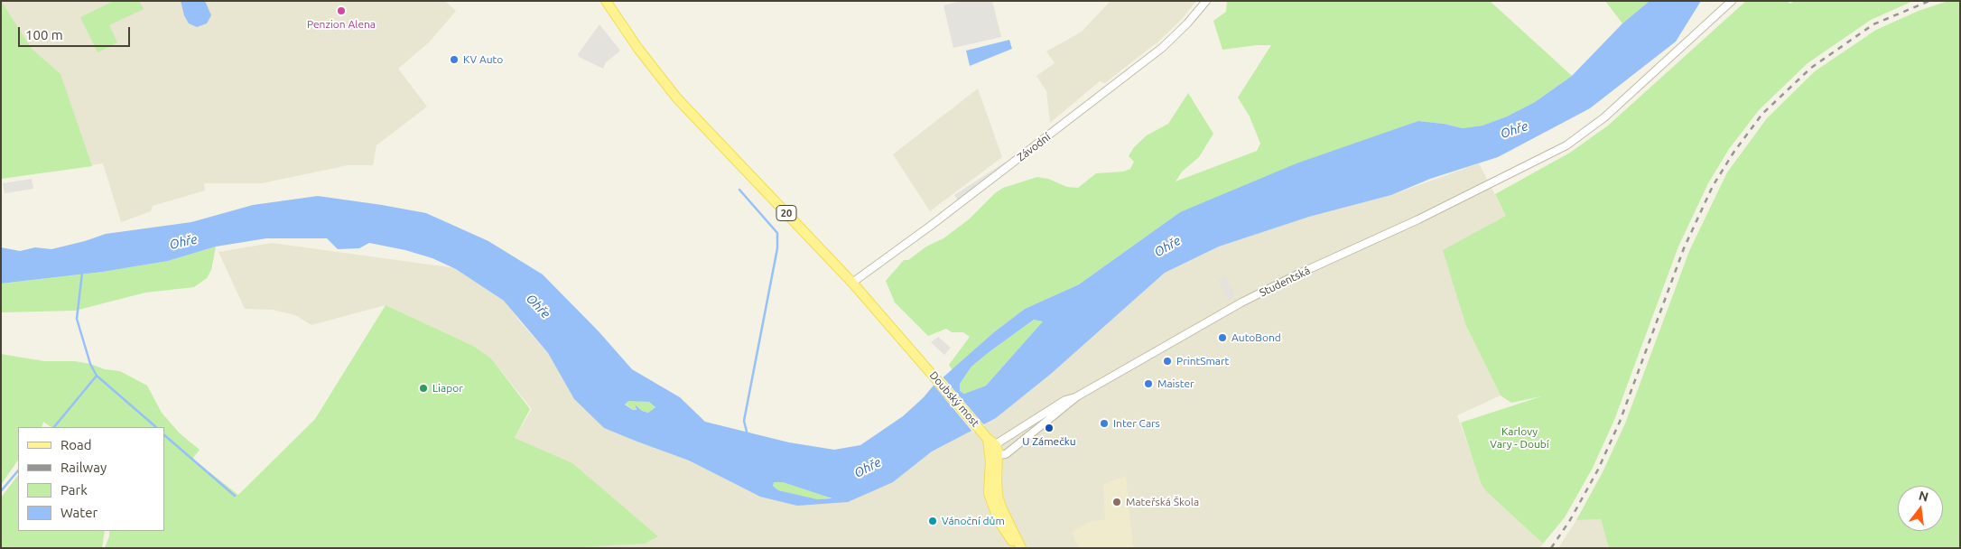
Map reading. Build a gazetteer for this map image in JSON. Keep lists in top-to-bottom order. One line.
{"streets":{"main road":["20","Doubský most"],"street":["Závodní","Studentská"]},"crossings":[["Závodní","20"],["Závodní","Doubský most"],["20","Doubský most"],["Studentská","Doubský most"]],"water":["Ohře"],"parks":["Karlovy Vary - Doubí"],"places":["Penzion Alena","KV Auto","AutoBond","PrintSmart","Maister","Liapor","Inter Cars","U Zámečku","Mateřská Škola","Vánoční dům"],"legend":["Road","Railway","Park","Water"],"scale_bar":"100 m","north":"top"}
